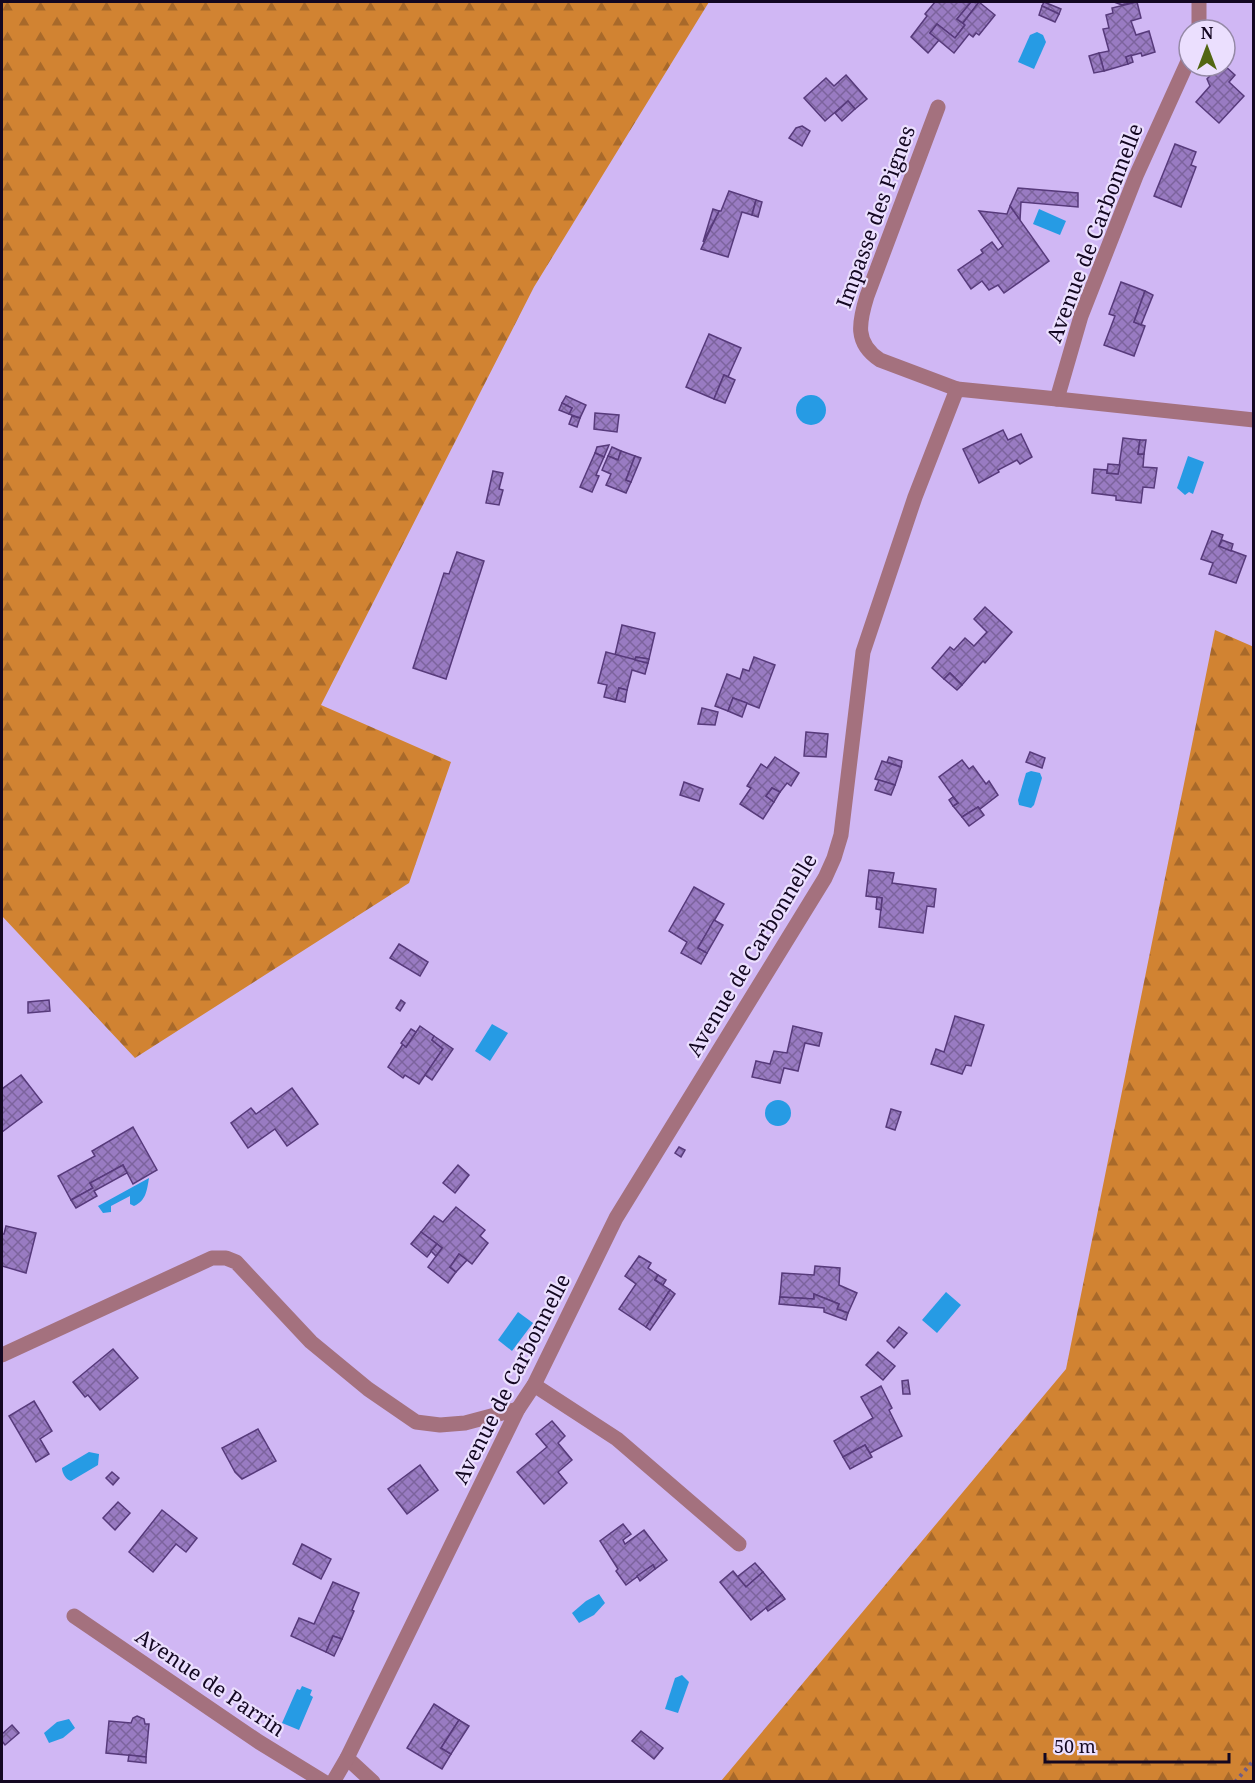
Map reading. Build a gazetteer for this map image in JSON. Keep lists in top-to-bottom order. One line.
{"streets":{"street":["Impasse des Pignes","Avenue de Carbonnelle","Avenue de Parrin"]},"crossings":[["Impasse des Pignes","Avenue de Carbonnelle"]],"scale_bar":"50 m","north":"top"}
